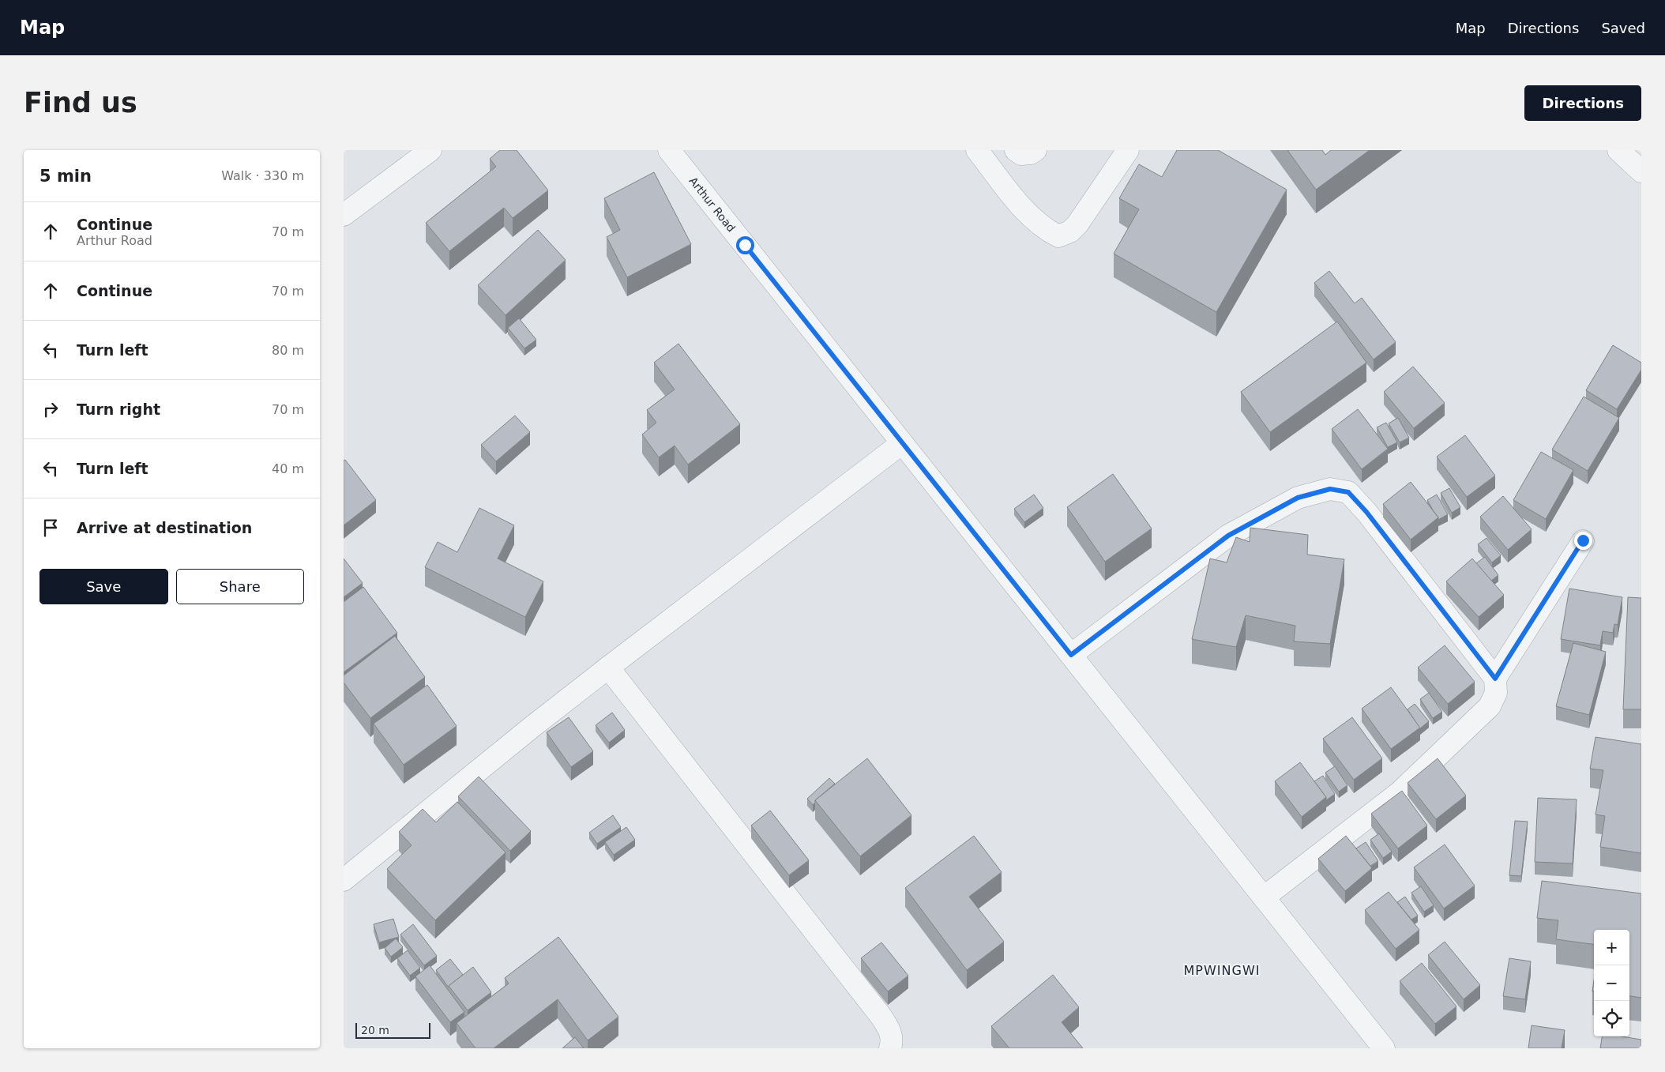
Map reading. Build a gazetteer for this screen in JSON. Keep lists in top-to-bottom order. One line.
{"streets":{"street":["Arthur Road"]},"districts":["MPWINGWI"],"scale_bar":"20 m","page":{"header":"Map","nav":["Map","Directions","Saved"],"buttons":["Directions",["Save","Share"]],"title":"Find us","heading":["5 min","Walk · 330 m"],"list":[["Continue","Arthur Road","70 m"],["Continue","70 m"],["Turn left","80 m"],["Turn right","70 m"],["Turn left","40 m"],"Arrive at destination"],"map_buttons":["+","−"],"scale":"20 m"}}
